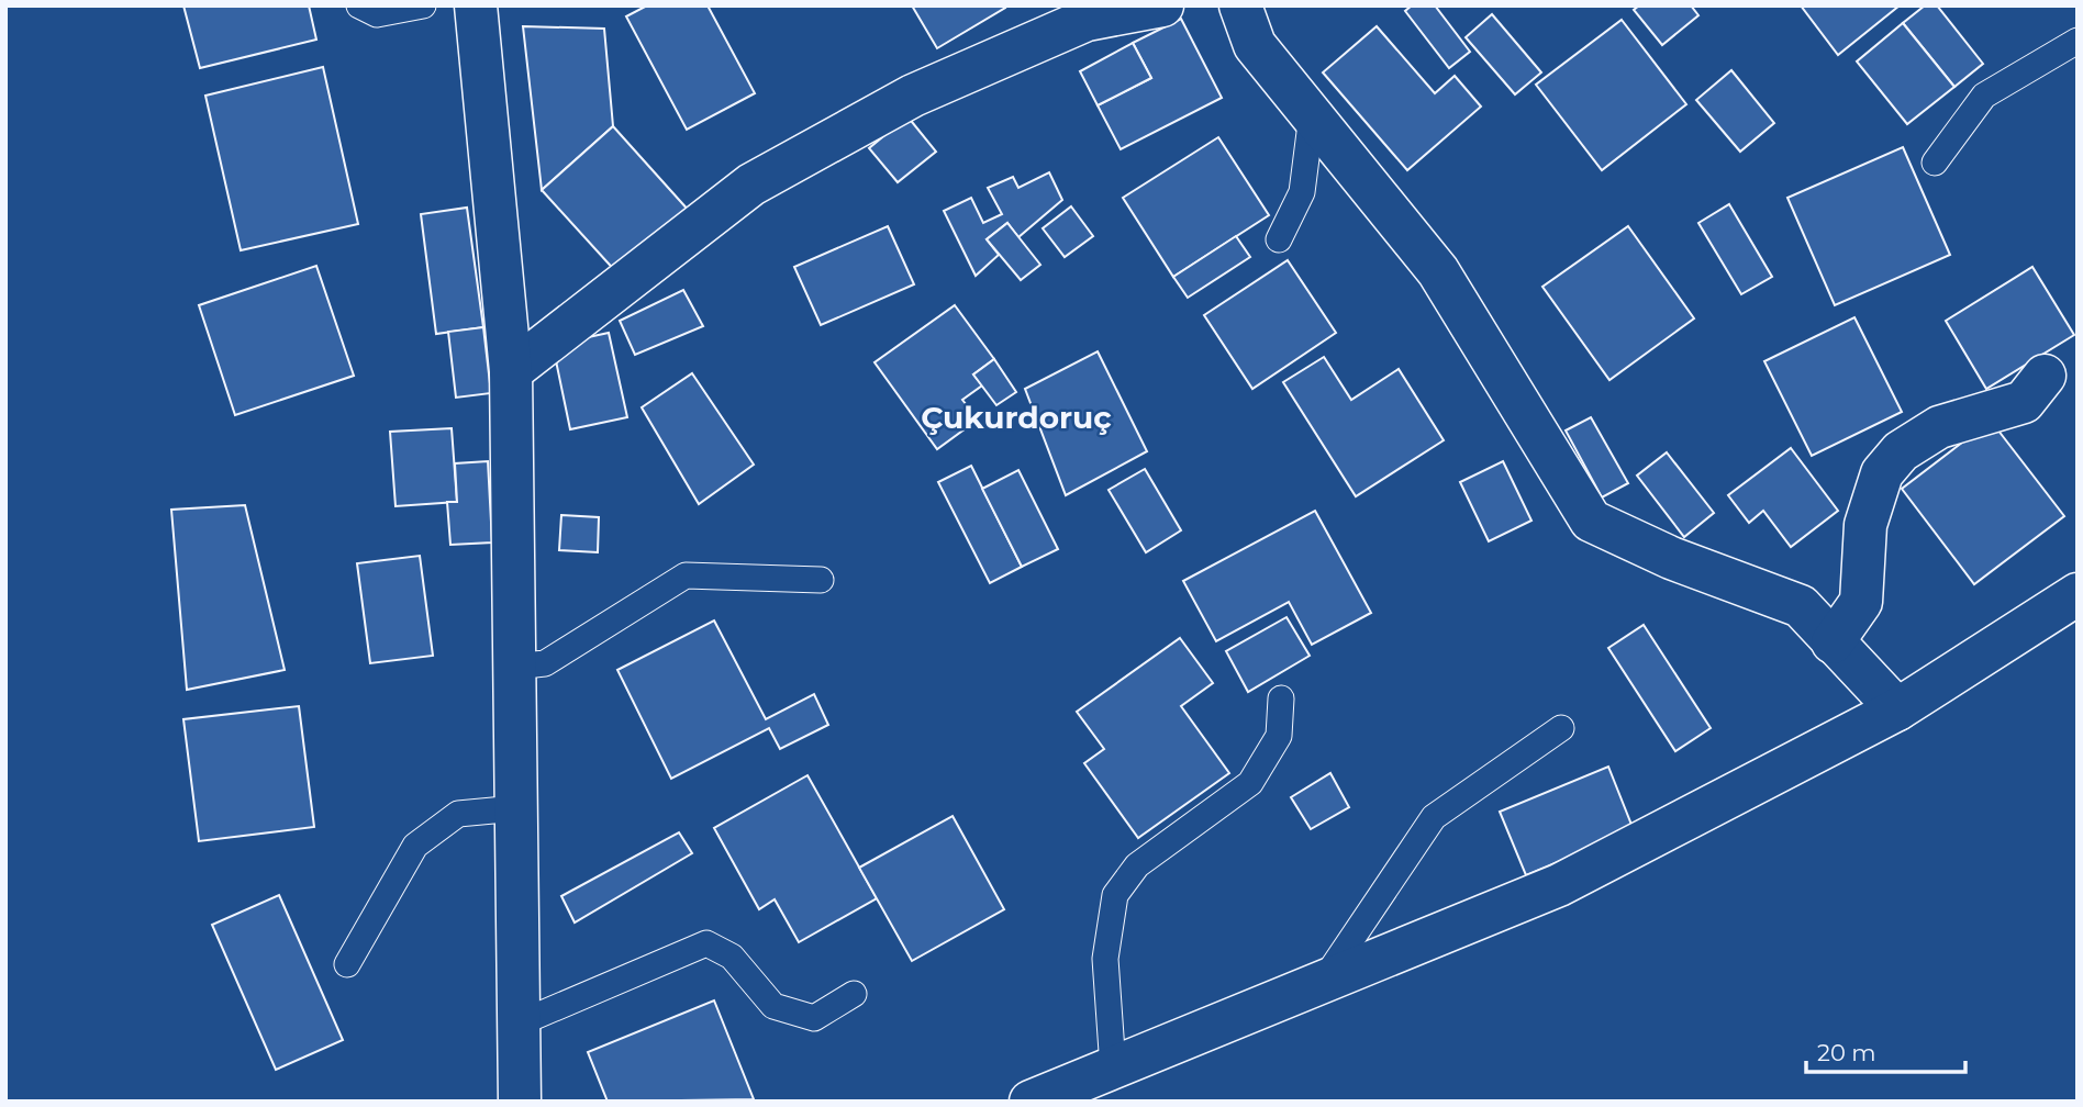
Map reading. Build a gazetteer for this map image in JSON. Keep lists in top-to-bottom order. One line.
{"districts":["Çukurdoruç"],"scale_bar":"20 m"}
